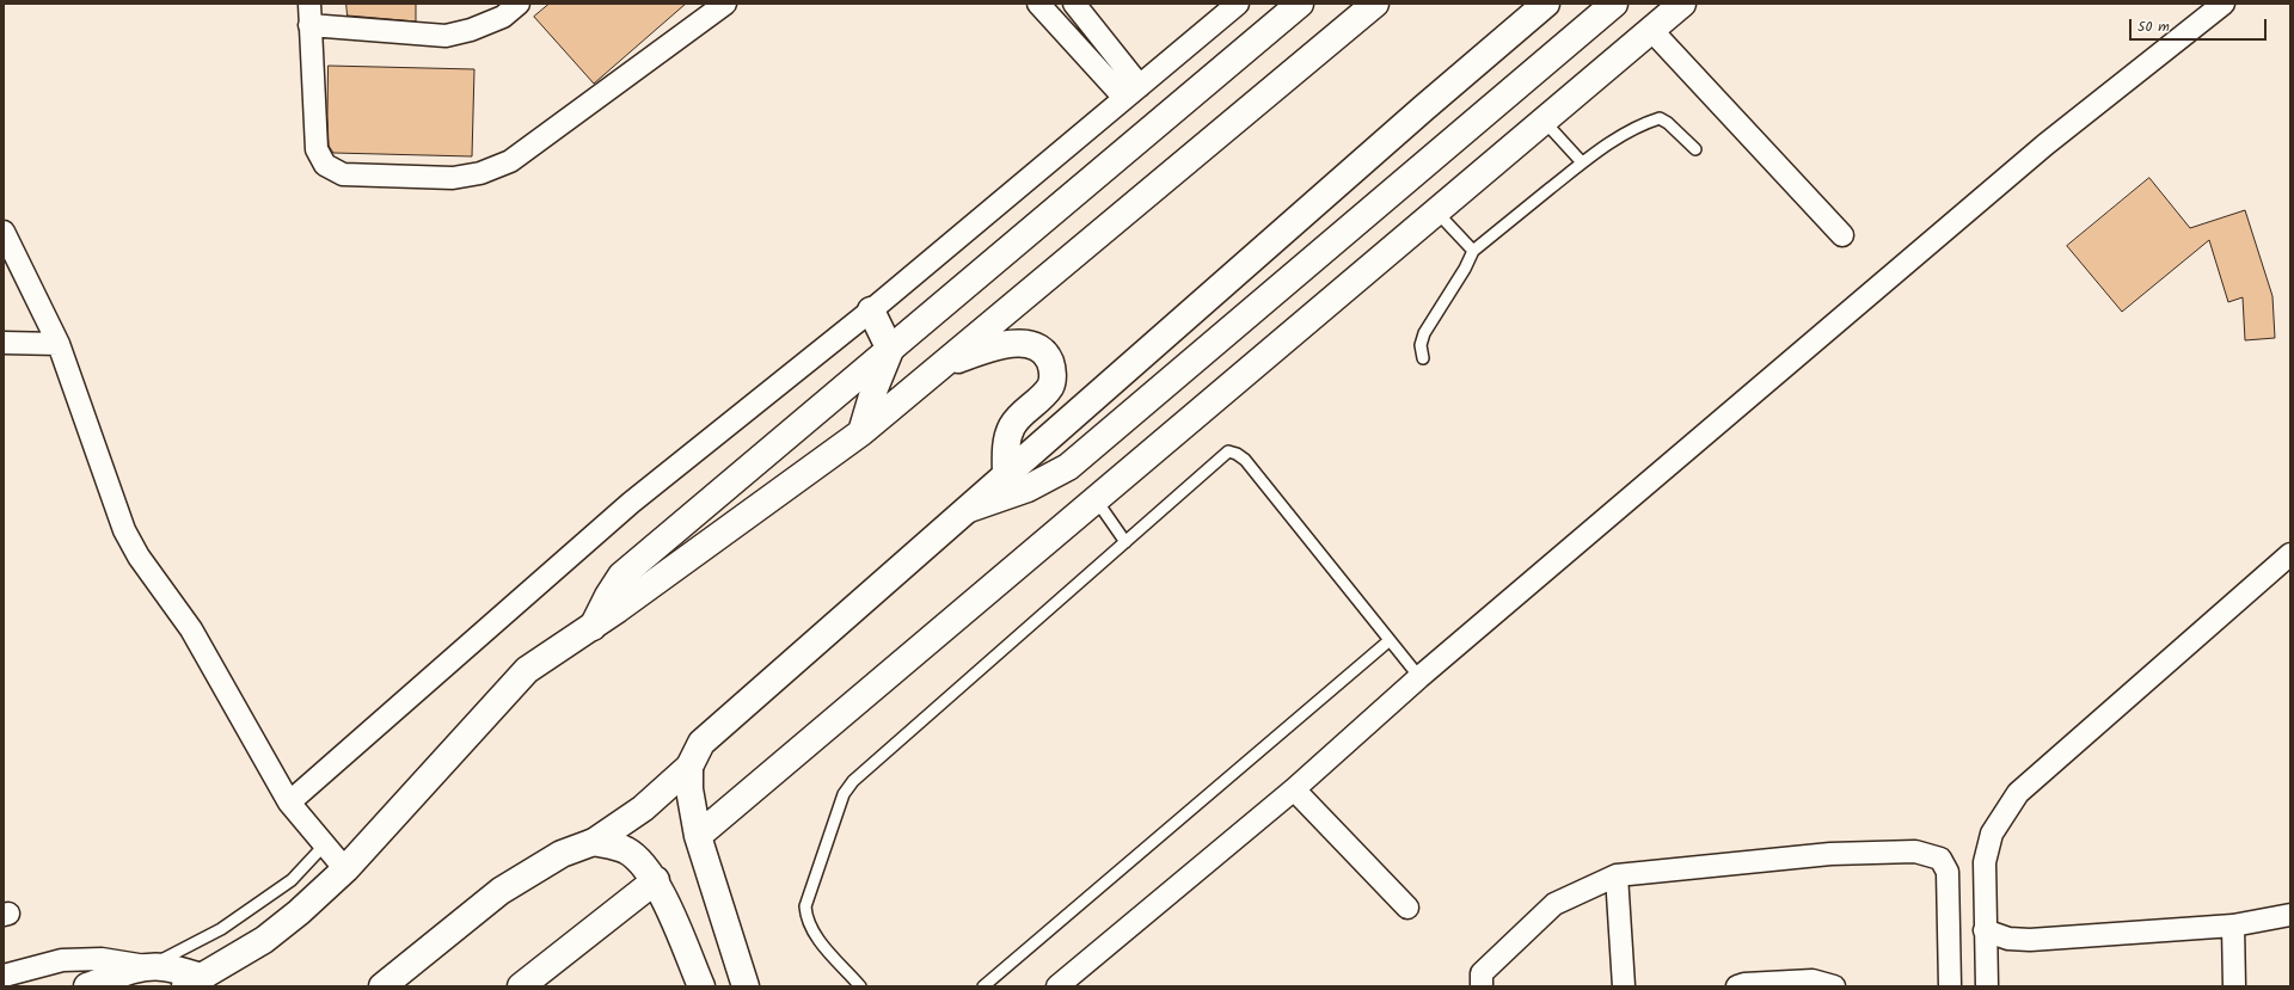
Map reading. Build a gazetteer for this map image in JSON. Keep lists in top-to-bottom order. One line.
{"scale_bar":"50 m"}
